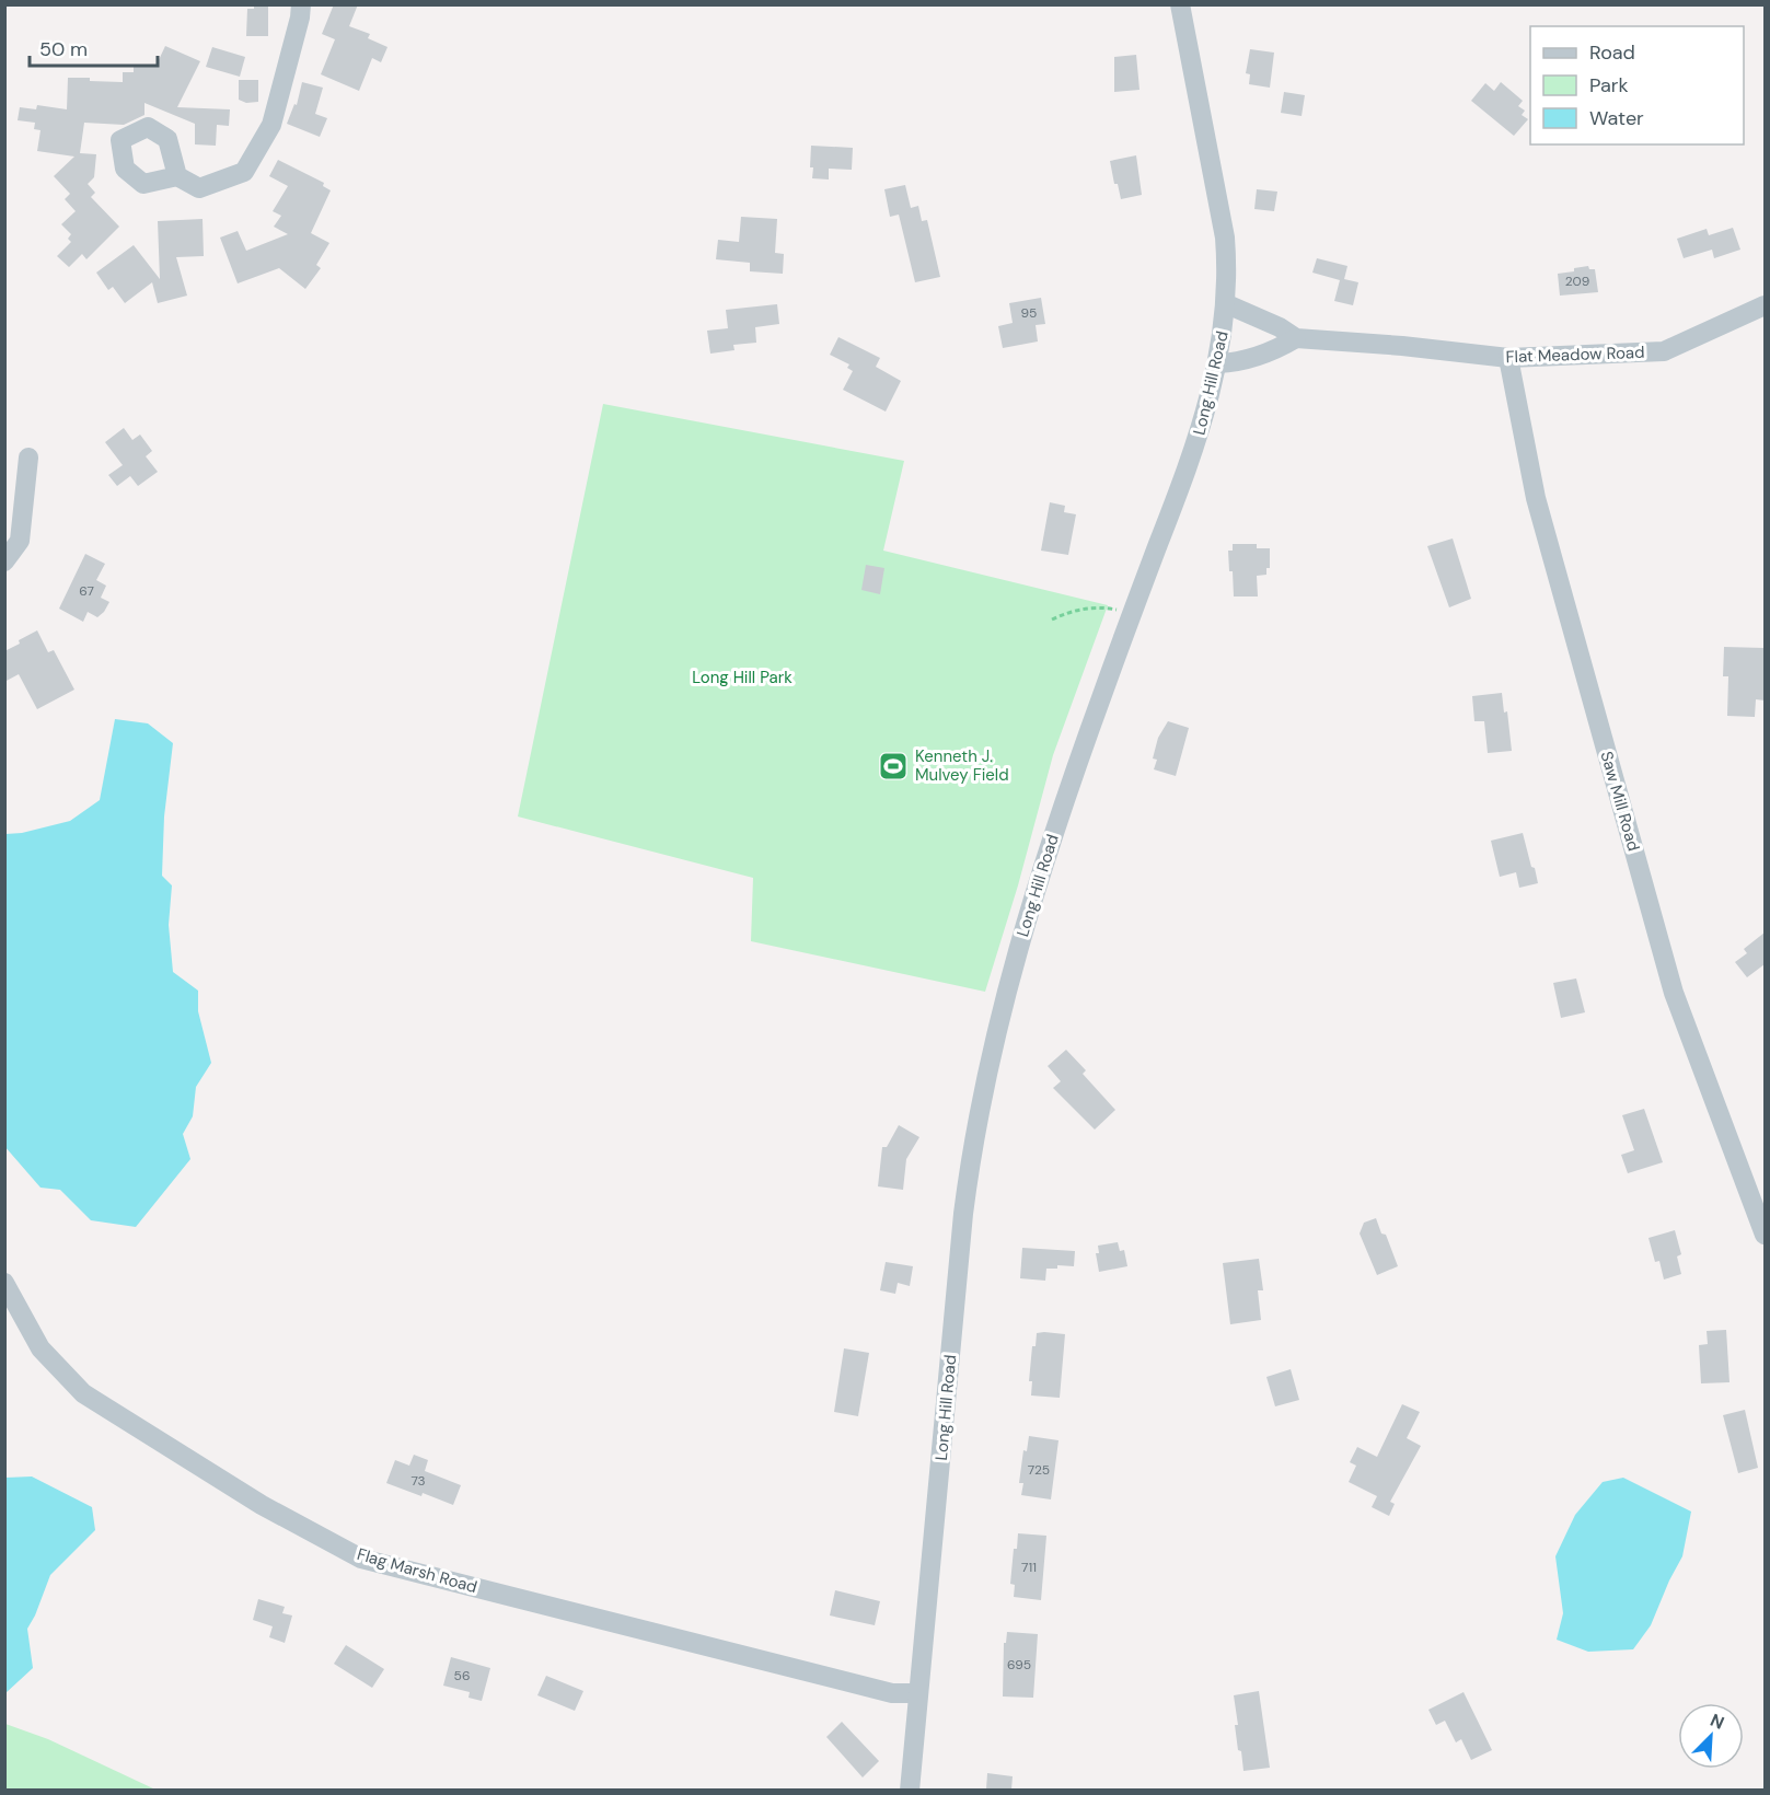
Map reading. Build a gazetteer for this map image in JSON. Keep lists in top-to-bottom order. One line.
{"streets":{"street":["Flat Meadow Road","Long Hill Road","Saw Mill Road","Flag Marsh Road"]},"crossings":[["Flat Meadow Road","Long Hill Road"],["Flat Meadow Road","Saw Mill Road"],["Long Hill Road","Flag Marsh Road"]],"parks":["Long Hill Park"],"places":{"sports":["Kenneth J. Mulvey Field"]},"house_numbers":["209","95","67","725","73","711","695","56"],"legend":["Road","Park","Water"],"scale_bar":"50 m","north":"top right"}
